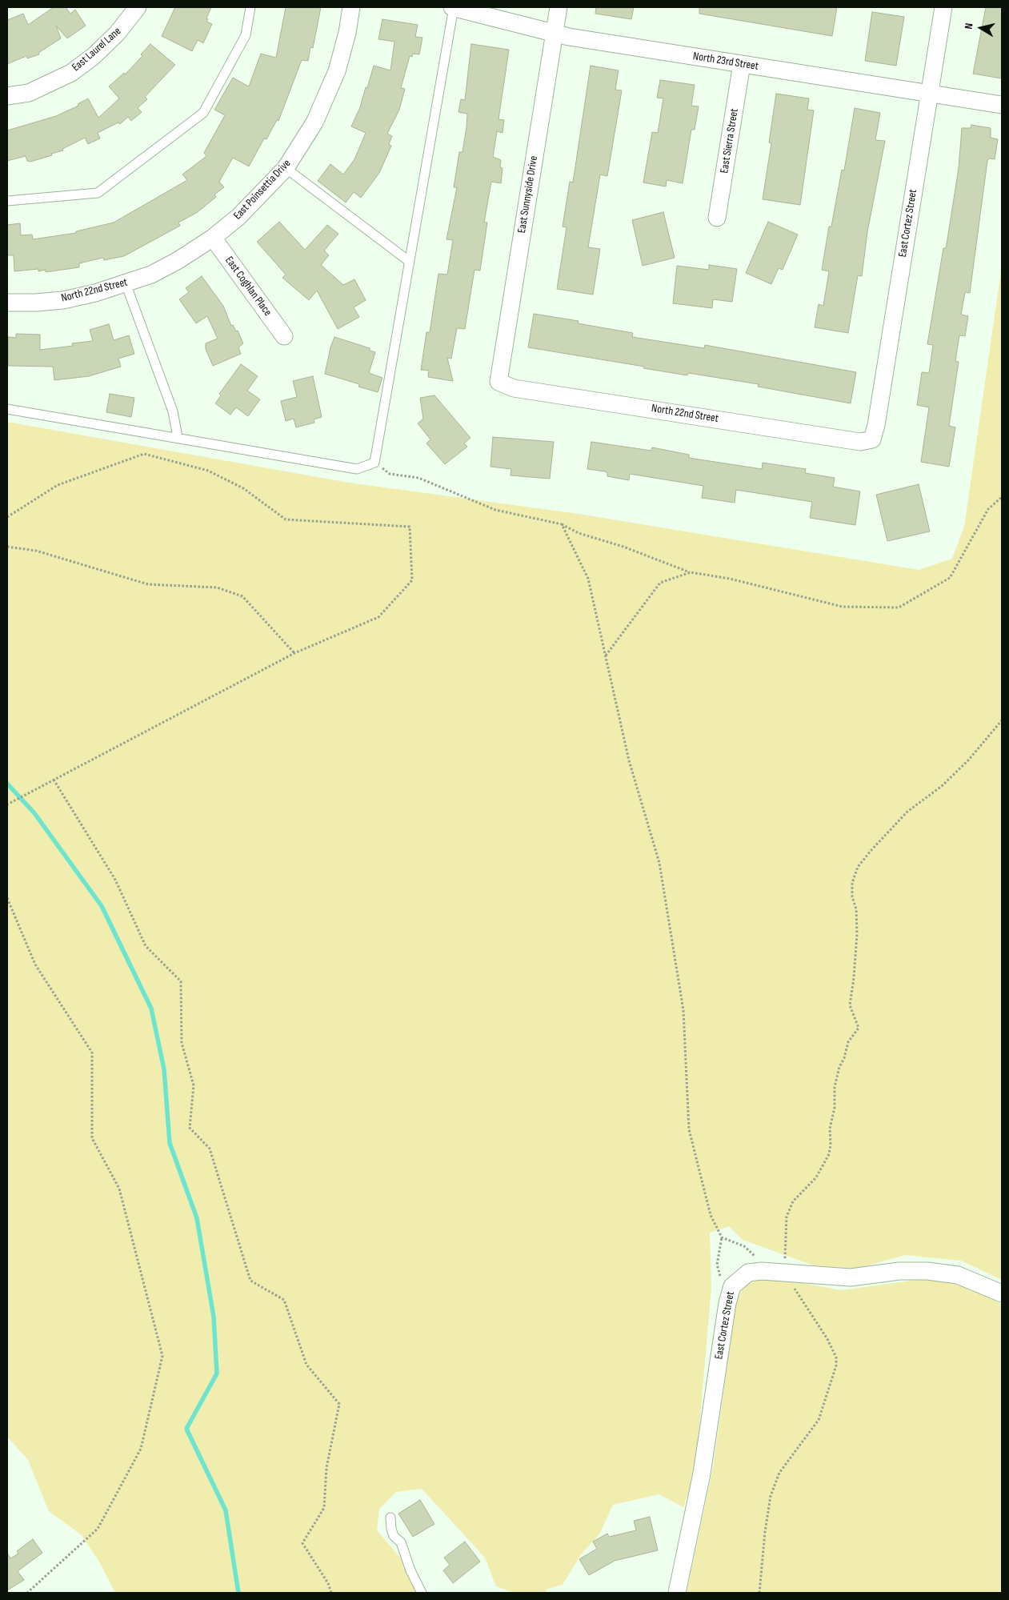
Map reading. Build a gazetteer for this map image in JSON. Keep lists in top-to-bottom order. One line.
{"streets":{"street":["East Laurel Lane","North 23rd Street","East Sierra Street","East Poinsettia Drive","East Sunnyside Drive","East Cortez Street","East Coghlan Place","North 22nd Street"]},"crossings":[["North 23rd Street","East Sierra Street"],["North 23rd Street","East Sunnyside Drive"],["North 23rd Street","East Cortez Street"],["East Poinsettia Drive","East Coghlan Place"],["East Poinsettia Drive","North 22nd Street"],["East Sunnyside Drive","North 22nd Street"],["East Cortez Street","North 22nd Street"]],"north":"left"}
